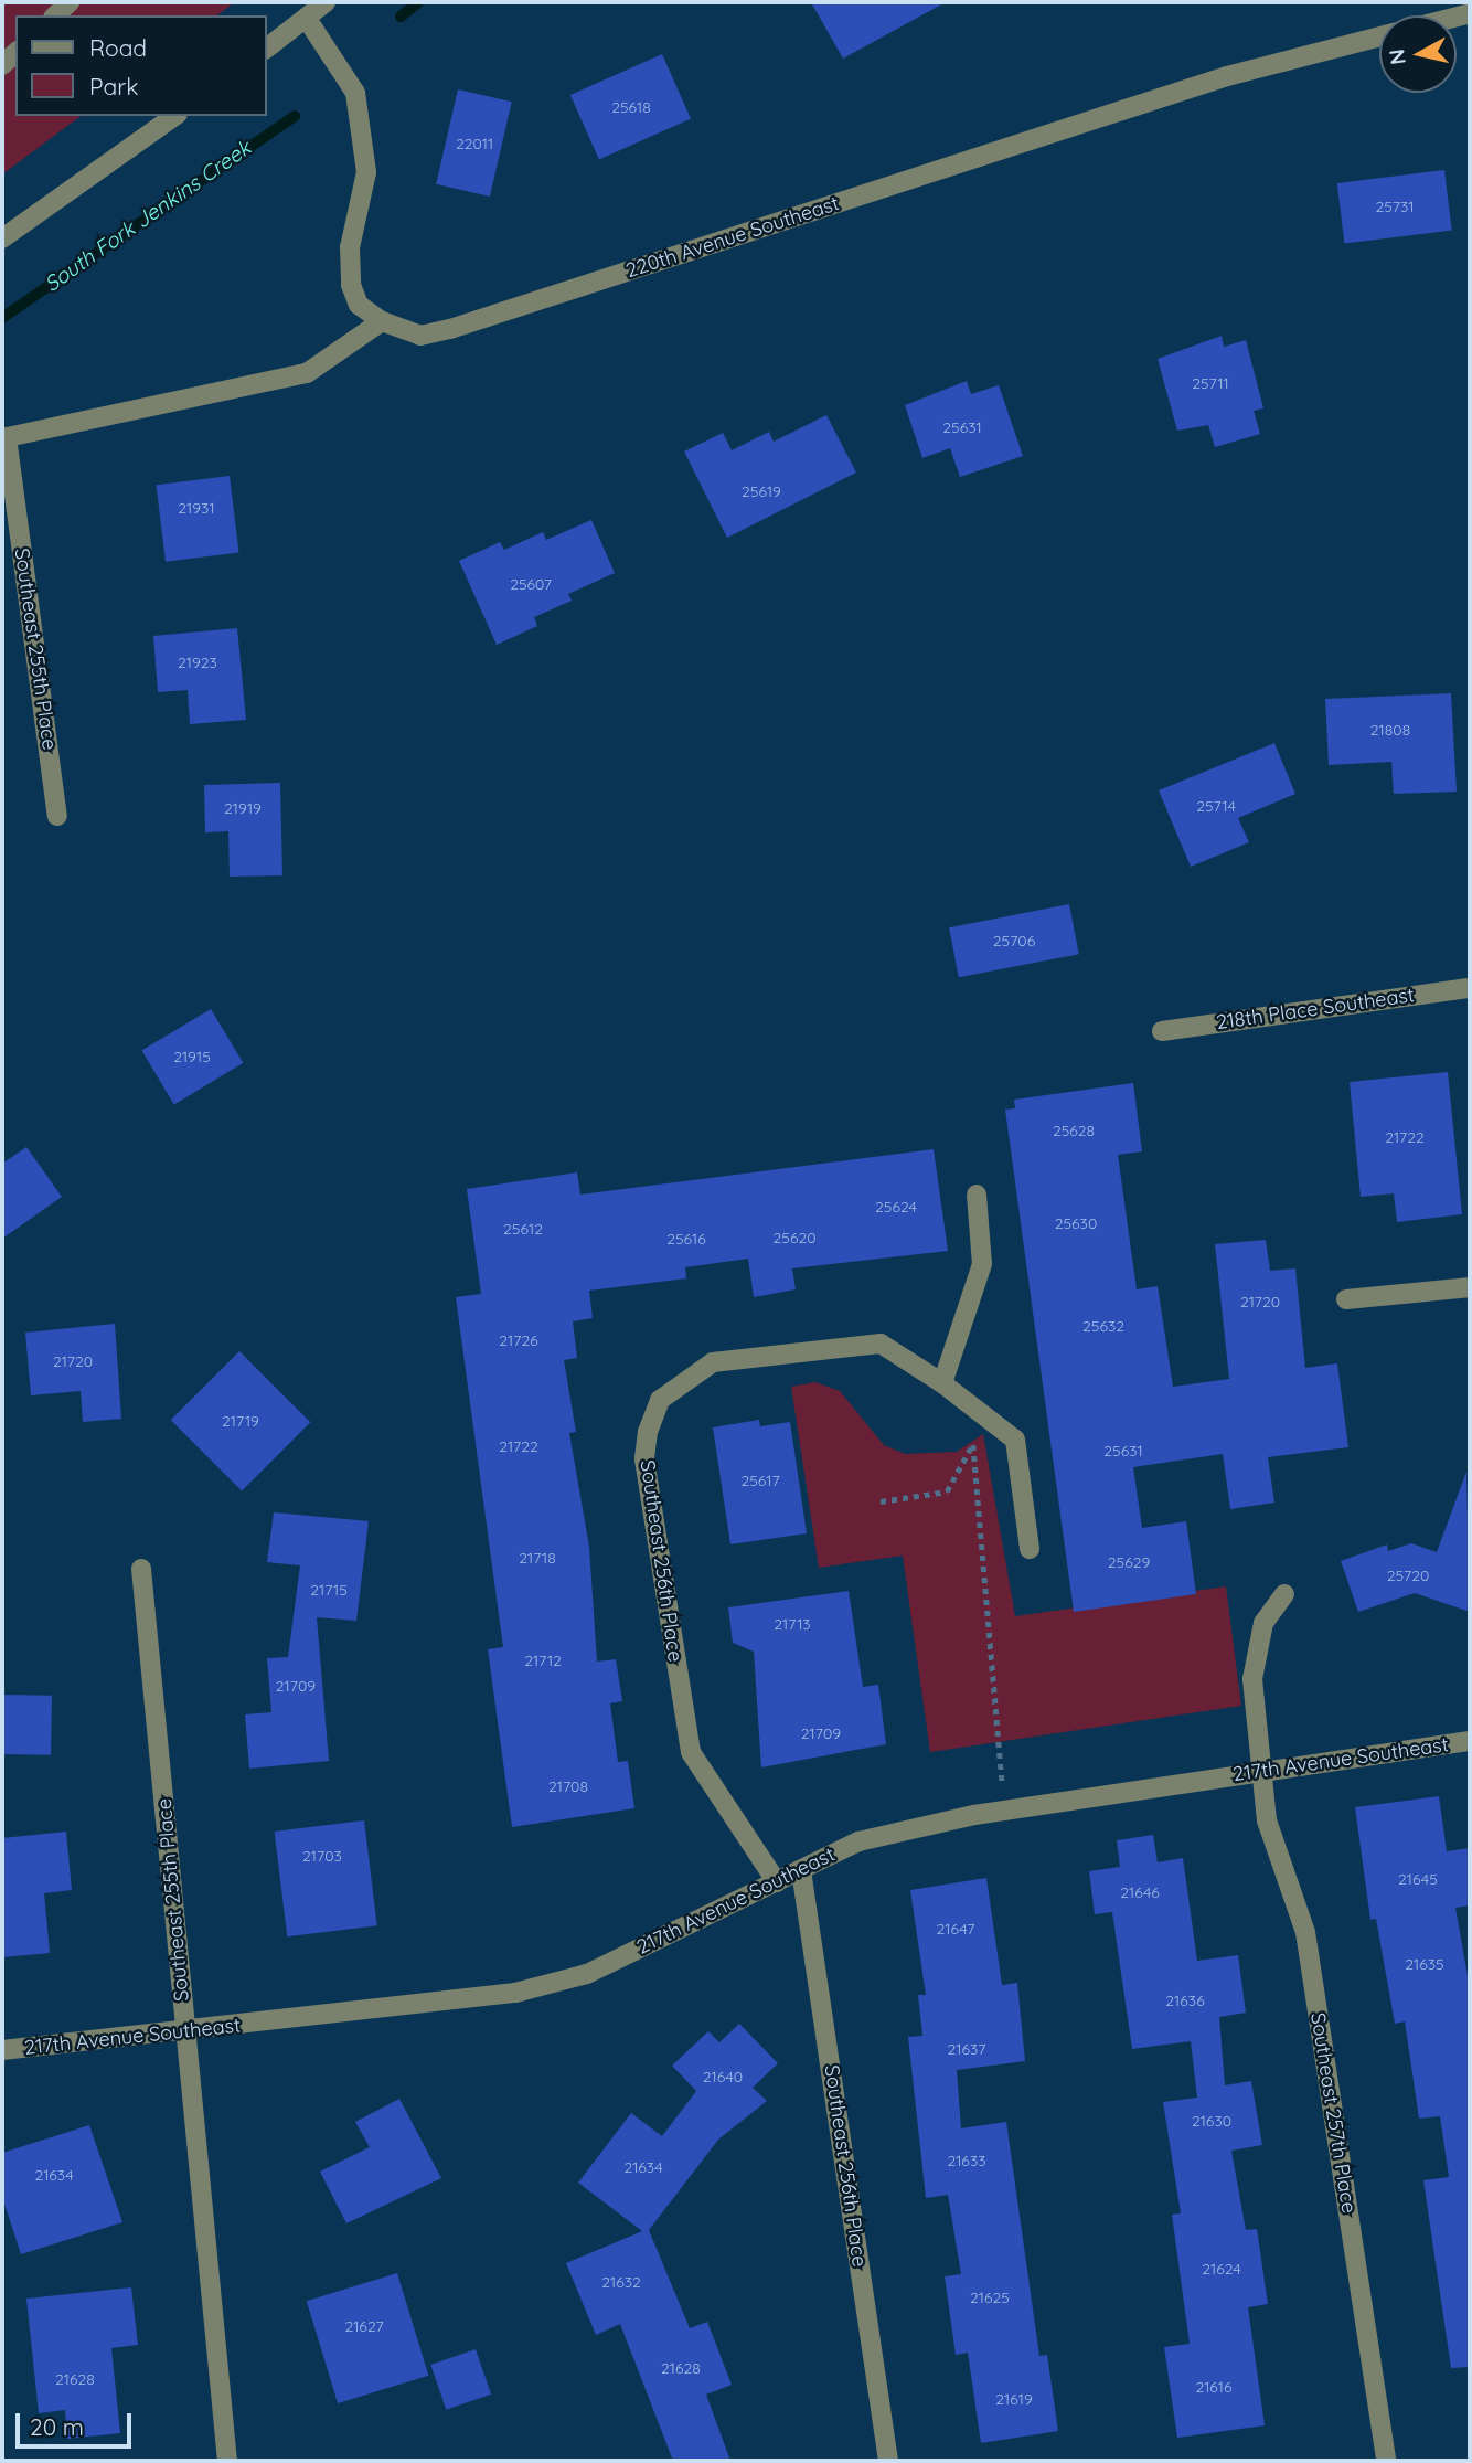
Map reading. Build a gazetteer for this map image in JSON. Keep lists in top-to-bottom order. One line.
{"streets":{"street":["220th Avenue Southeast","Southeast 255th Place","218th Place Southeast","Southeast 256th Place","217th Avenue Southeast","Southeast 257th Place"]},"crossings":[["Southeast 255th Place","217th Avenue Southeast"],["Southeast 256th Place","217th Avenue Southeast"],["217th Avenue Southeast","Southeast 257th Place"]],"water":["South Fork Jenkins Creek"],"house_numbers":["25618","22011","25731","25711","25631","25619","21931","25607","21923","21808","25714","21919","25706","21915","25628","21722","25624","25630","25612","25620","25616","21720","25632","21726","21720","21719","21722","25631","25617","21718","25629","25720","21715","21713","21712","21709","21709","21708","21703","21645","21646","21647","21635","21636","21637","21640","21630","21633","21634","21634","21624","21632","21625","21627","21628","21628","21616","21619"],"legend":["Road","Park"],"scale_bar":"20 m","north":"left"}
